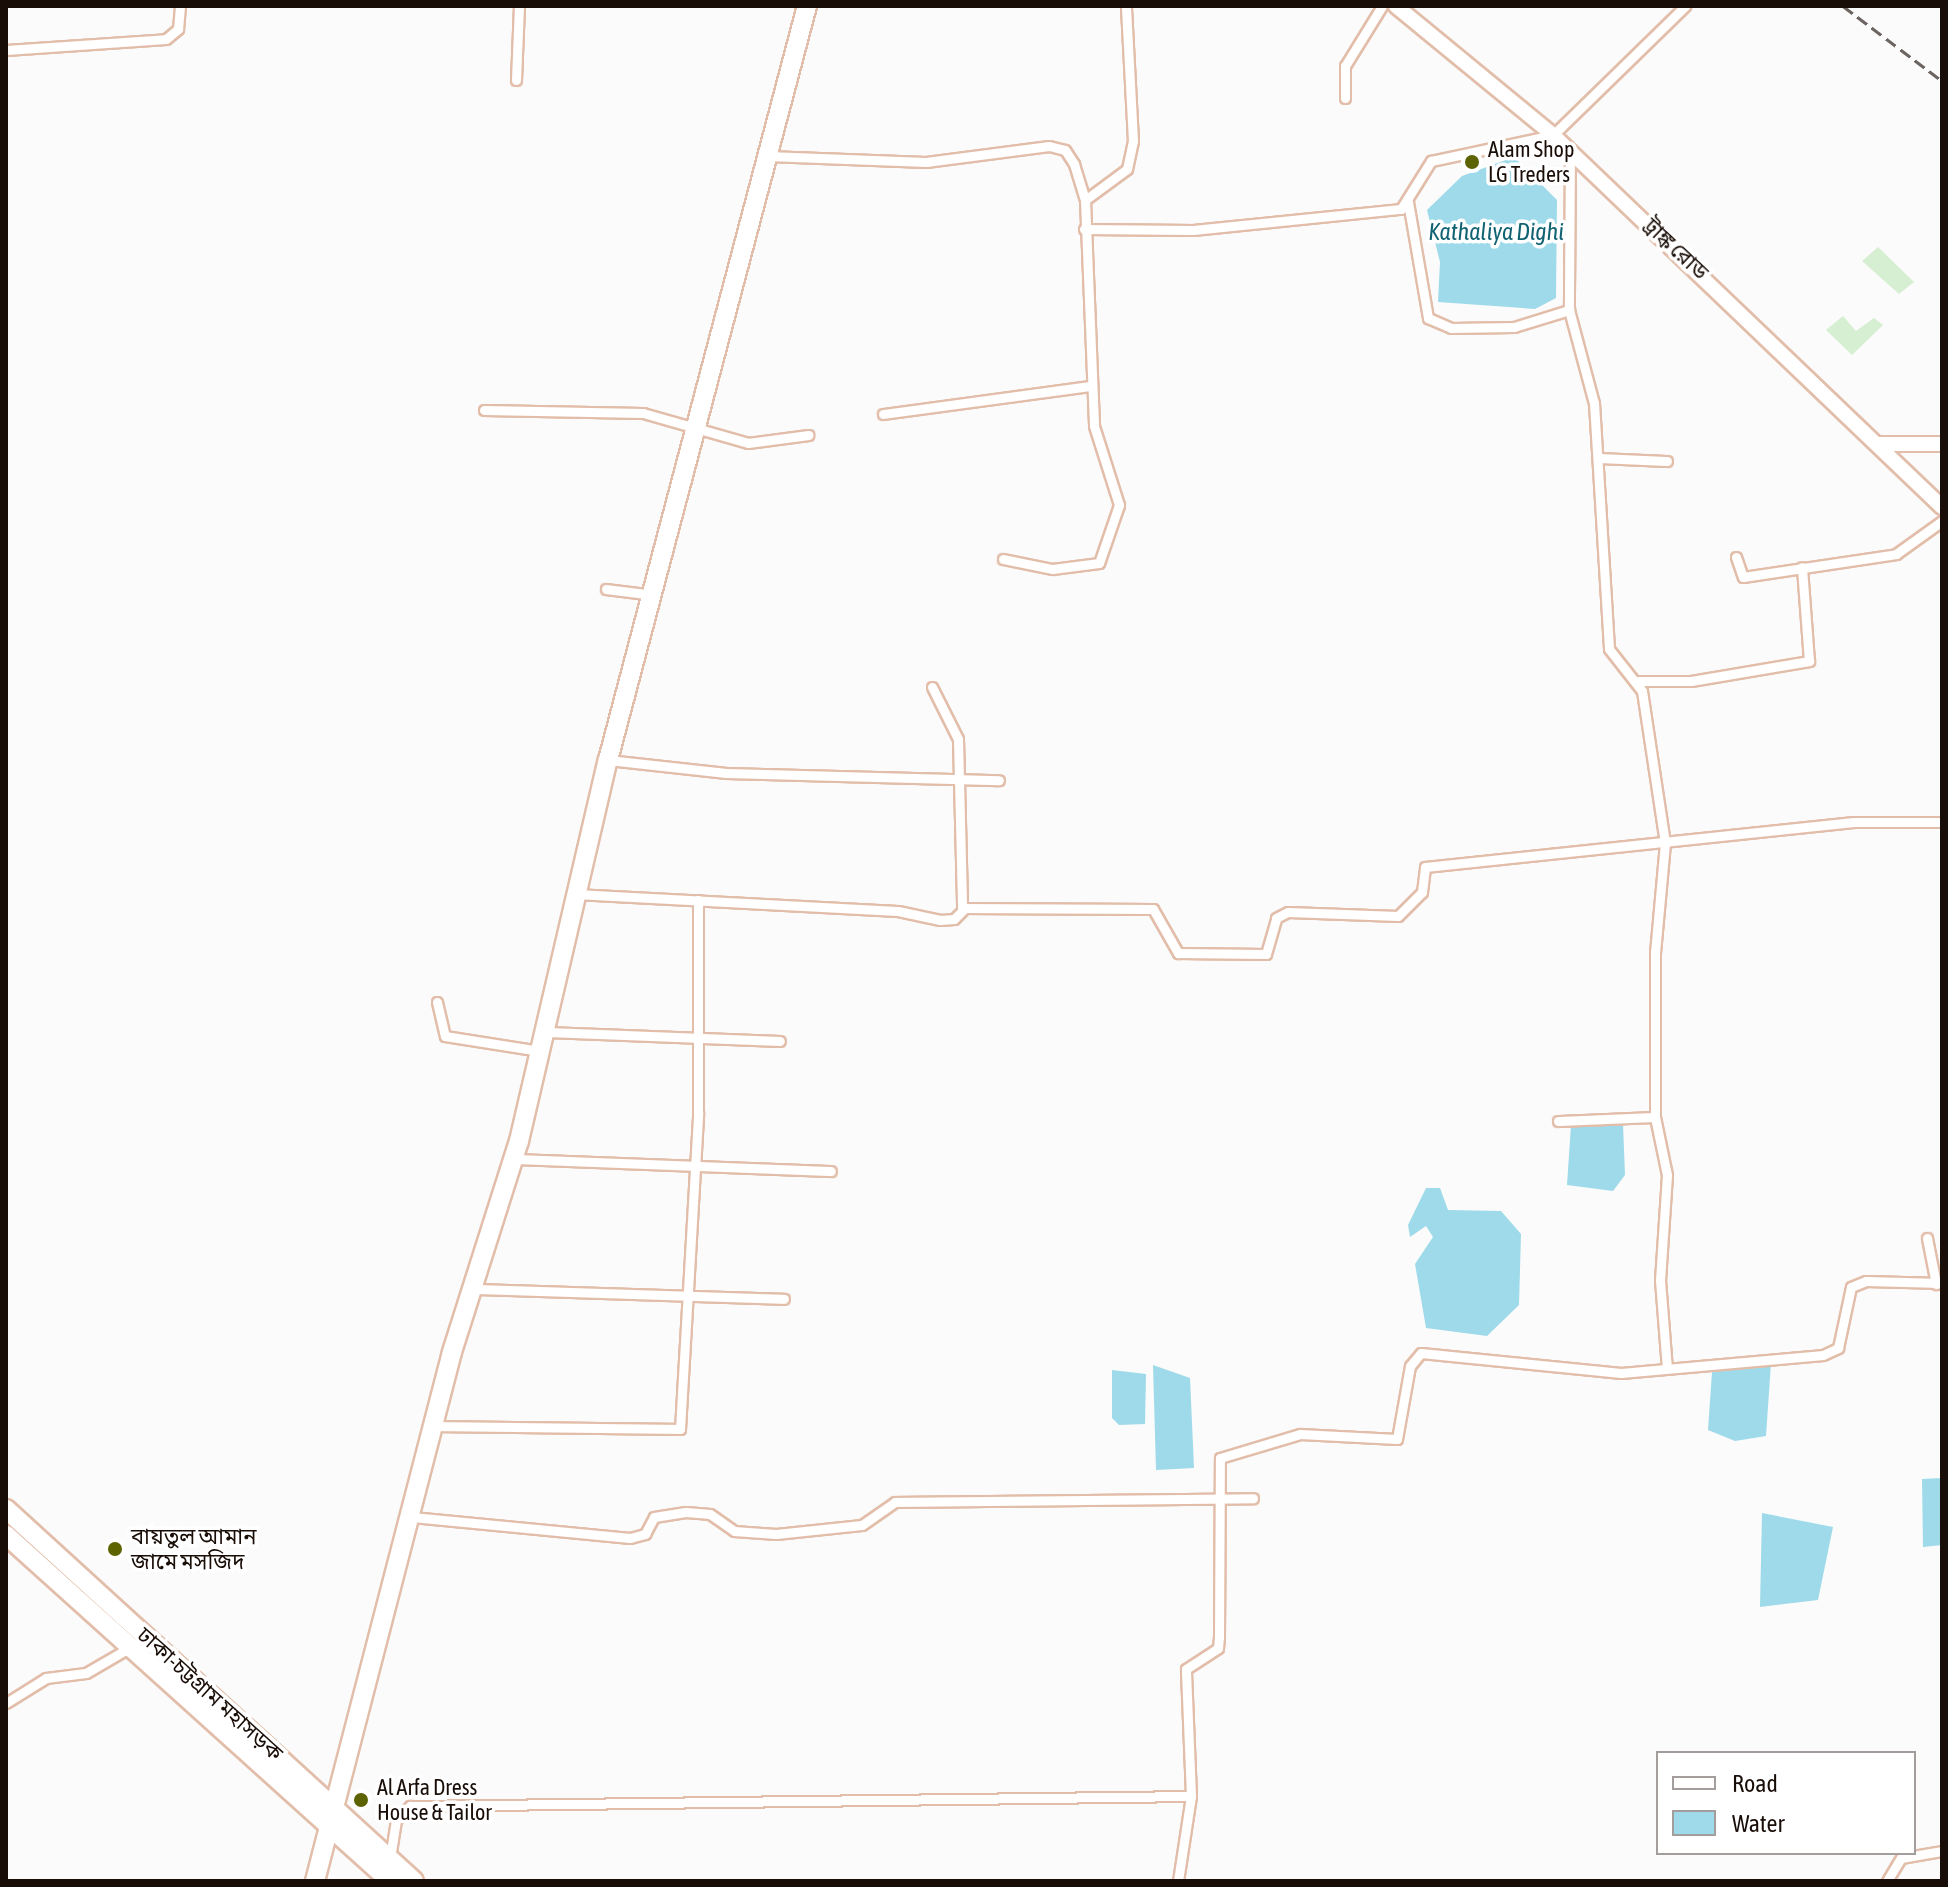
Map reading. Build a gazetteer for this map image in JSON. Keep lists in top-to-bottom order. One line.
{"streets":{"highway":["ঢাকা-চট্টগ্রাম মহাসড়ক"],"main road":["ট্রাঙ্ক রোড"]},"water":["Kathaliya Dighi"],"places":["Alam Shop LG Treders","বায়তুল আমান জামে মসজিদ","Al Arfa Dress House & Tailor"],"legend":["Road","Water"]}
